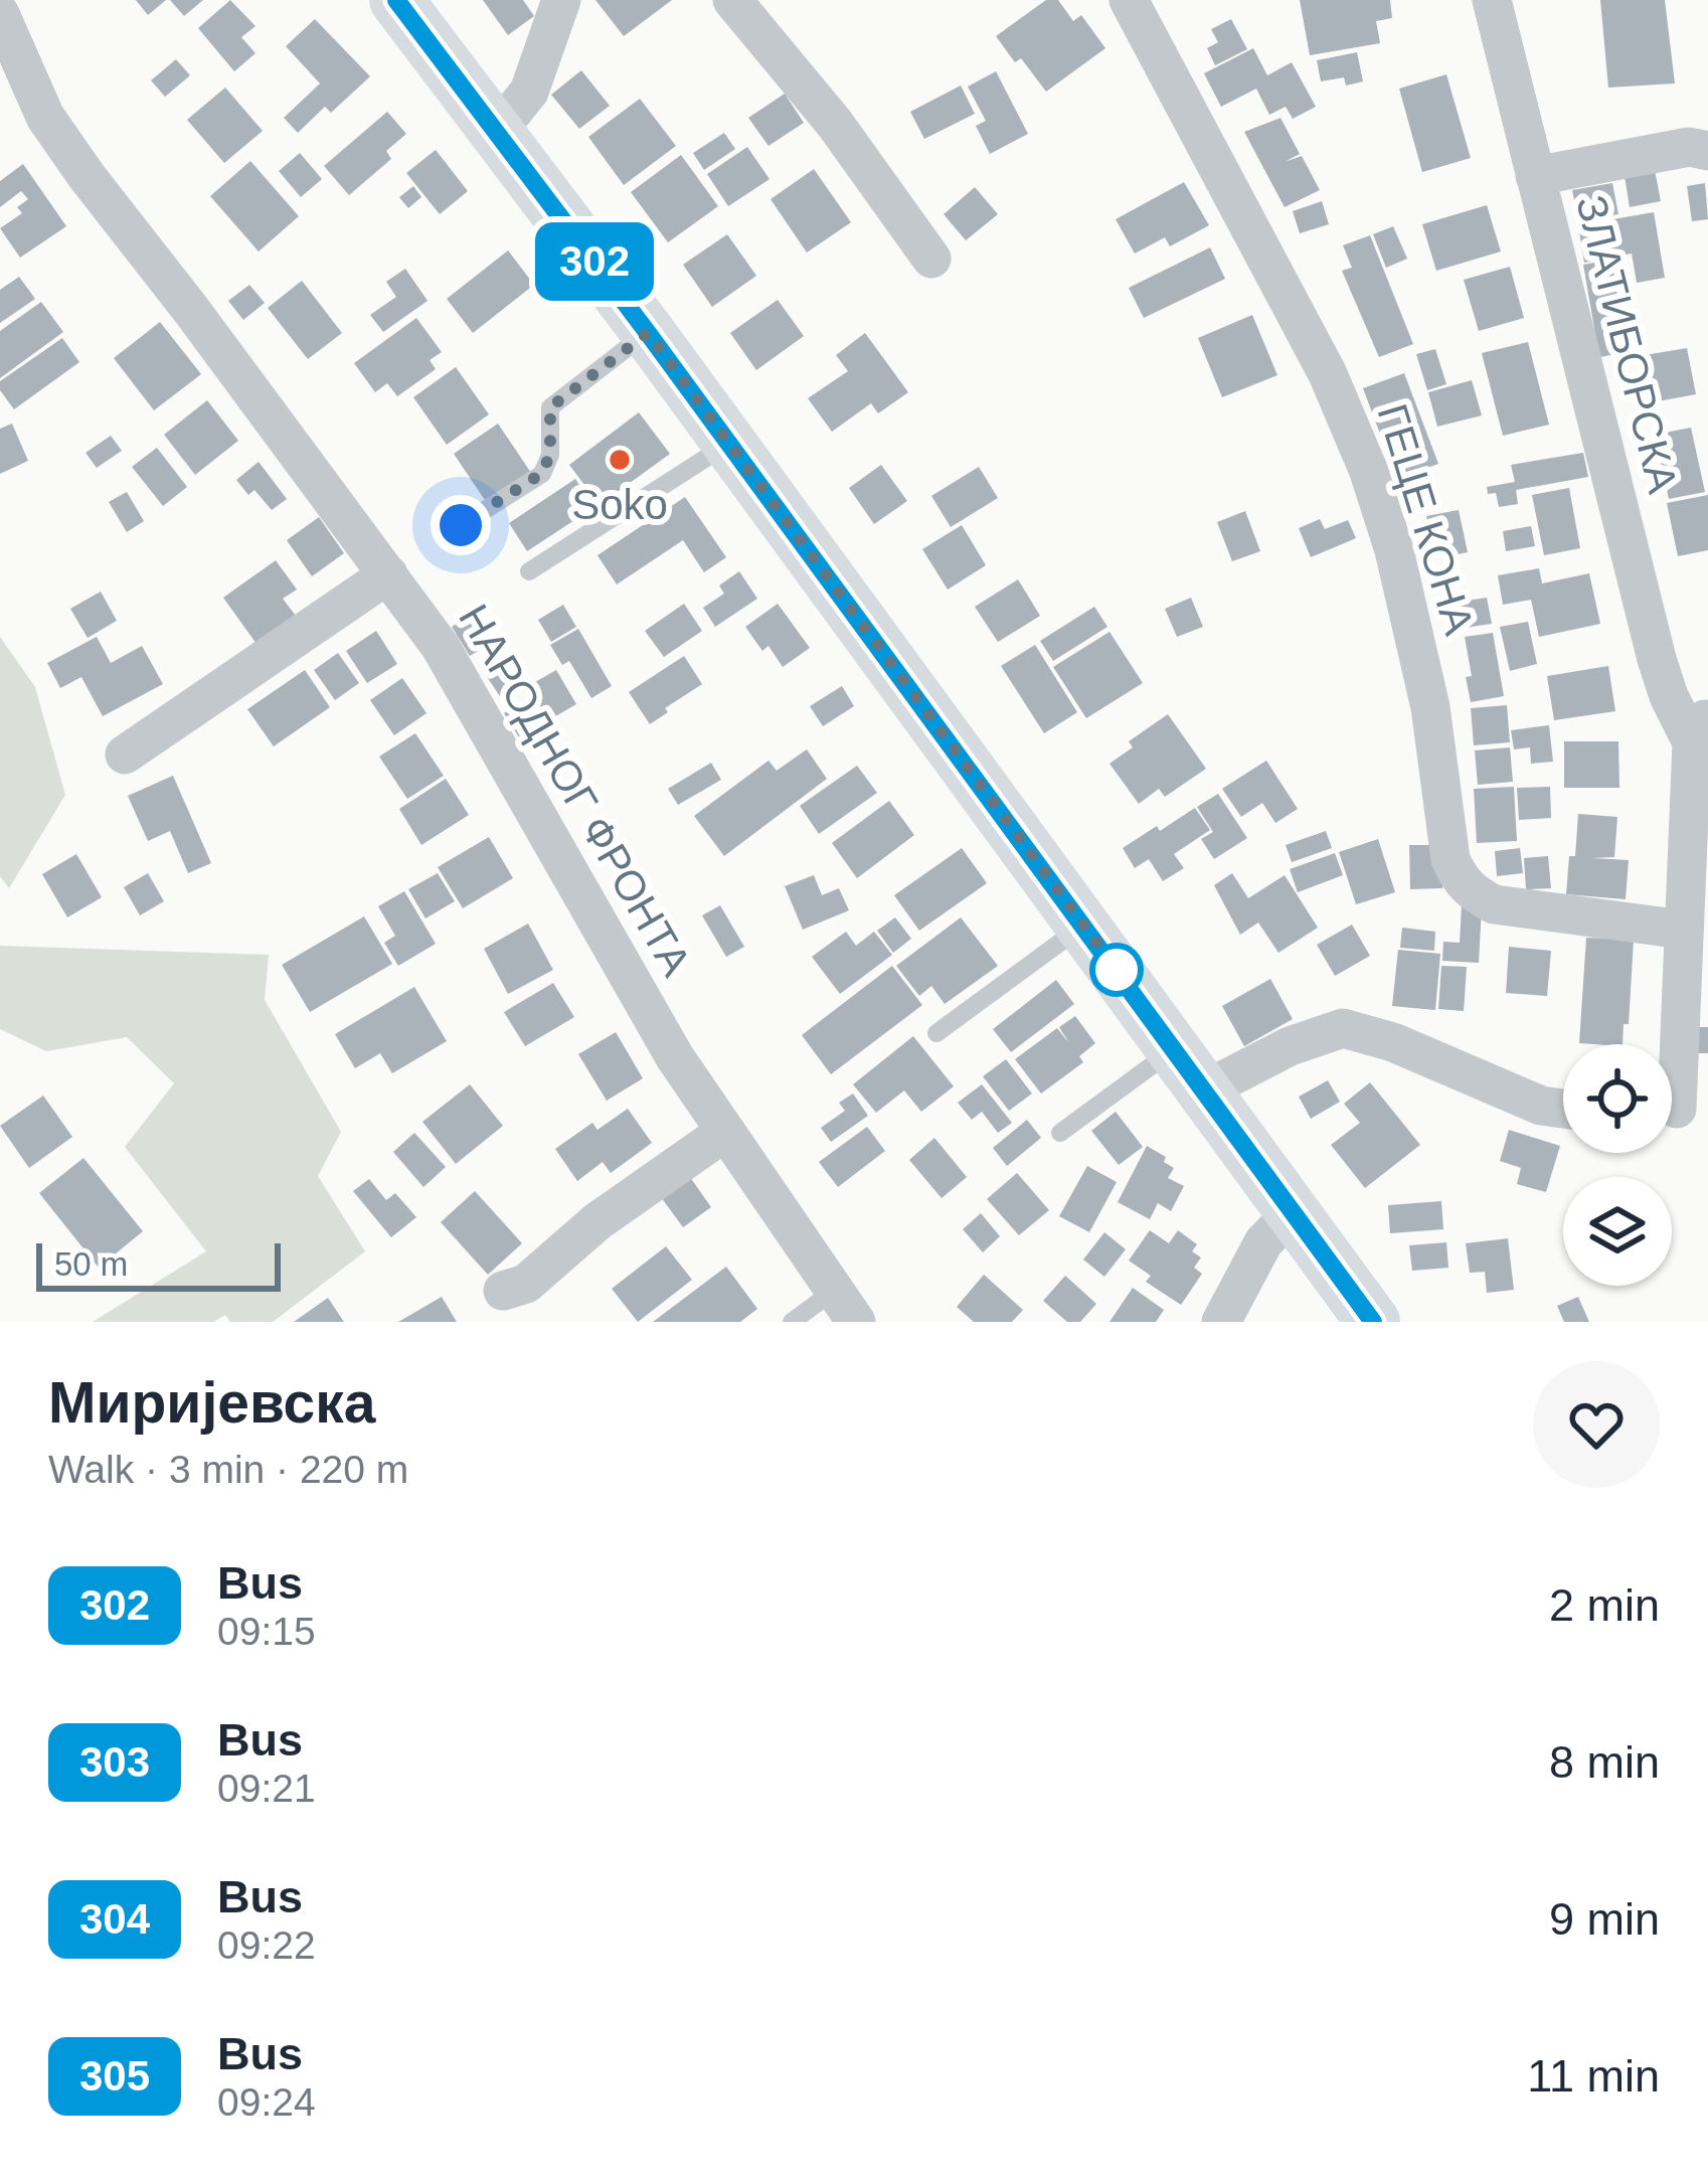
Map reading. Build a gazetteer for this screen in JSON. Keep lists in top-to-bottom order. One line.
{"streets":{"street":["ЗЛАТИБОРСКА","ГЕЦЕ КОНА","НАРОДНОГ ФРОНТА"]},"crossings":[["ЗЛАТИБОРСКА","ГЕЦЕ КОНА"]],"places":["Soko"],"lines":["bus line 302"],"scale_bar":"50 m","page":{"on_map":"302","scale":"50 m","heading":["Миријевска","Walk · 3 min · 220 m"],"list":[{"mark":"302","name":"Bus","note":"09:15","value":"2 min"},{"mark":"303","name":"Bus","note":"09:21","value":"8 min"},{"mark":"304","name":"Bus","note":"09:22","value":"9 min"},{"mark":"305","name":"Bus","note":"09:24","value":"11 min"}]}}
